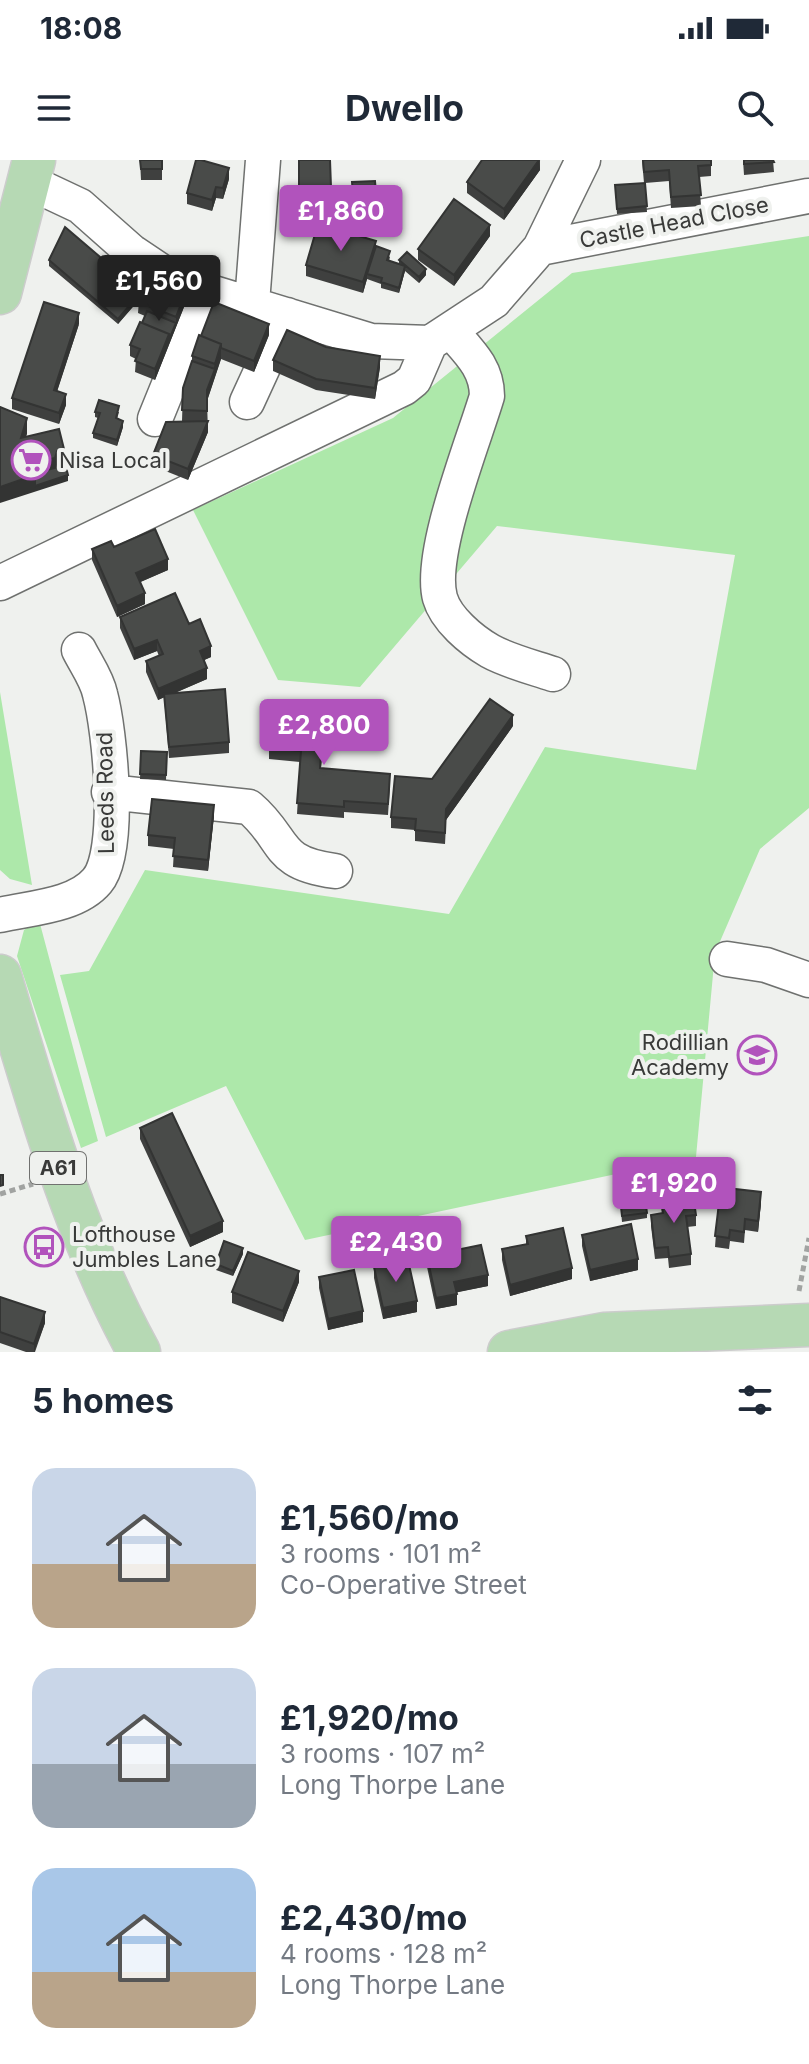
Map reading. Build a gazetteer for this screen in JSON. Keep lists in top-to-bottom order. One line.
{"streets":{"main road":["A61"],"street":["Castle Head Close","Leeds Road"]},"places":{"supermarket":["Nisa Local"],"school or university":["Rodillian Academy"],"bus stop":["Lofthouse Jumbles Lane"]},"page":{"status":"18:08","header":"Dwello","price":["£1,860","£1,560","£2,800","£1,920","£2,430"],"heading":"5 homes","list":[{"name":"£1,560/mo","note":"3 rooms · 101 m² · Co-Operative Street"},{"name":"£1,920/mo","note":"3 rooms · 107 m² · Long Thorpe Lane"},{"name":"£2,430/mo","note":"4 rooms · 128 m² · Long Thorpe Lane"}]}}
